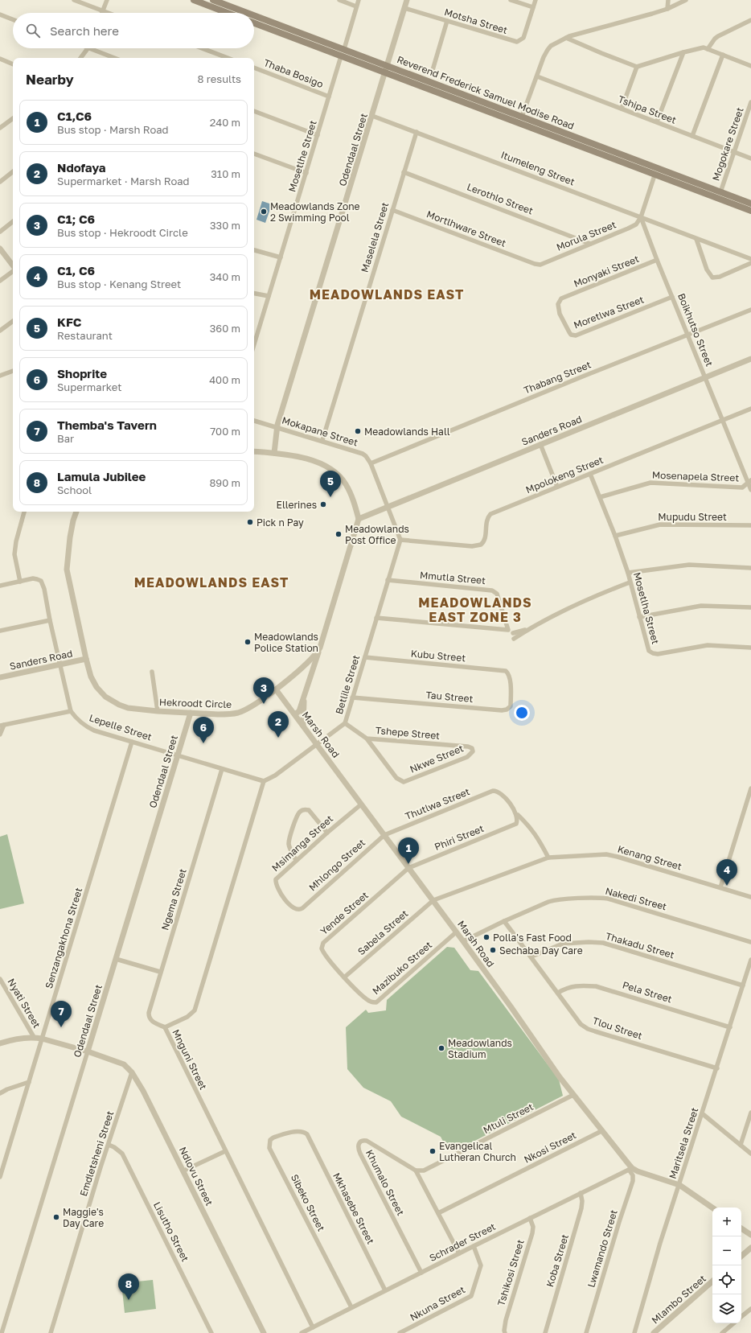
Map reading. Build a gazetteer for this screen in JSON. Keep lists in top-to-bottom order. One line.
{"streets":{"main road":["Reverend Frederick Samuel Modise Road"],"street":["Motsha Street","Thaba Bosigo","Tshipa Street","Mogokare Street","Odendaal Street","Mosetlhe Street","Itumeleng Street","Lerothlo Street","Mortlhware Street","Morula Street","Maselela Street","Monyaki Street","Moretlwa Street","Boikhutso Street","Thabang Street","Sanders Road","Mokapane Street","Mpolokeng Street","Mosenapela Street","Mupudu Street","Mmutla Street","Mosetlha Street","Kubu Street","Betlile Street","Tau Street","Hekroodt Circle","Lepelle Street","Tshepe Street","Marsh Road","Nkwe Street","Thutlwa Street","Phiri Street","Msimanga Street","Kenang Street","Mhlongo Street","Nakedi Street","Ngema Street","Yende Street","Sabela Street","Senzangakhona Street","Thakadu Street","Mazibuko Street","Pela Street","Nyati Street","Tlou Street","Mnguni Street","Mtuli Street","Maritsela Street","Nkosi Street","Emdletsheni Street","Ndlovu Street","Khumalo Street","Sibeko Street","Mkhasebe Street","Lisutho Street","Schrader Street","Lwamando Street","Koba Street","Tshikosi Street","Mlambo Street","Nkuna Street"]},"crossings":[["Motsha Street","Odendaal Street"],["Thaba Bosigo","Mosetlhe Street"],["Reverend Frederick Samuel Modise Road","Mogokare Street"],["Reverend Frederick Samuel Modise Road","Odendaal Street"],["Reverend Frederick Samuel Modise Road","Mosetlhe Street"],["Tshipa Street","Mogokare Street"],["Odendaal Street","Itumeleng Street"],["Odendaal Street","Mokapane Street"],["Odendaal Street","Hekroodt Circle"],["Odendaal Street","Lepelle Street"],["Odendaal Street","Ndlovu Street"],["Itumeleng Street","Morula Street"],["Itumeleng Street","Maselela Street"],["Itumeleng Street","Boikhutso Street"],["Lerothlo Street","Morula Street"],["Lerothlo Street","Maselela Street"],["Mortlhware Street","Morula Street"],["Mortlhware Street","Maselela Street"],["Morula Street","Boikhutso Street"],["Maselela Street","Mokapane Street"],["Monyaki Street","Moretlwa Street"],["Monyaki Street","Boikhutso Street"],["Moretlwa Street","Boikhutso Street"],["Boikhutso Street","Thabang Street"],["Boikhutso Street","Sanders Road"],["Boikhutso Street","Mpolokeng Street"],["Boikhutso Street","Mosenapela Street"],["Thabang Street","Mokapane Street"],["Sanders Road","Mokapane Street"],["Sanders Road","Hekroodt Circle"],["Sanders Road","Lepelle Street"],["Mpolokeng Street","Mosetlha Street"],["Mpolokeng Street","Betlile Street"],["Mosenapela Street","Mosetlha Street"],["Mupudu Street","Mosetlha Street"],["Mmutla Street","Betlile Street"],["Kubu Street","Betlile Street"],["Kubu Street","Tau Street"],["Betlile Street","Tau Street"],["Betlile Street","Tshepe Street"],["Betlile Street","Marsh Road"],["Betlile Street","Mnguni Street"],["Hekroodt Circle","Marsh Road"],["Lepelle Street","Senzangakhona Street"],["Tshepe Street","Nkwe Street"],["Marsh Road","Thutlwa Street"],["Marsh Road","Phiri Street"],["Marsh Road","Msimanga Street"],["Marsh Road","Kenang Street"],["Marsh Road","Mhlongo Street"],["Marsh Road","Nakedi Street"],["Marsh Road","Yende Street"],["Marsh Road","Sabela Street"],["Marsh Road","Mazibuko Street"],["Marsh Road","Mtuli Street"],["Marsh Road","Nkosi Street"],["Marsh Road","Schrader Street"],["Marsh Road","Lwamando Street"],["Thutlwa Street","Phiri Street"],["Thutlwa Street","Mhlongo Street"],["Phiri Street","Yende Street"],["Msimanga Street","Mhlongo Street"],["Kenang Street","Sabela Street"],["Nakedi Street","Tlou Street"],["Ngema Street","Mnguni Street"],["Yende Street","Sabela Street"],["Yende Street","Mazibuko Street"],["Sabela Street","Mazibuko Street"],["Senzangakhona Street","Ndlovu Street"],["Thakadu Street","Tlou Street"],["Thakadu Street","Maritsela Street"],["Pela Street","Tlou Street"],["Pela Street","Maritsela Street"],["Nyati Street","Ndlovu Street"],["Tlou Street","Maritsela Street"],["Mnguni Street","Schrader Street"],["Mtuli Street","Khumalo Street"],["Emdletsheni Street","Ndlovu Street"],["Emdletsheni Street","Lisutho Street"],["Khumalo Street","Schrader Street"],["Sibeko Street","Mkhasebe Street"],["Sibeko Street","Schrader Street"],["Mkhasebe Street","Schrader Street"],["Schrader Street","Lwamando Street"],["Schrader Street","Koba Street"],["Schrader Street","Tshikosi Street"],["Schrader Street","Nkuna Street"]],"districts":["MEADOWLANDS EAST","MEADOWLANDS EAST","MEADOWLANDS EAST ZONE 3"],"places":["Meadowlands Zone 2 Swimming Pool","Meadowlands Hall","Ellerines","Pick n Pay","Meadowlands Post Office","Meadowlands Police Station","Polla's Fast Food","Sechaba Day Care","Meadowlands Stadium","Evangelical Lutheran Church","Maggie's Day Care"],"page":{"search":"Search here","heading":["Nearby","8 results"],"list":[{"mark":"1","name":"C1,C6","note":"Bus stop · Marsh Road","value":"240 m"},{"mark":"2","name":"Ndofaya","note":"Supermarket · Marsh Road","value":"310 m"},{"mark":"3","name":"C1; C6","note":"Bus stop · Hekroodt Circle","value":"330 m"},{"mark":"4","name":"C1, C6","note":"Bus stop · Kenang Street","value":"340 m"},{"mark":"5","name":"KFC","note":"Restaurant","value":"360 m"},{"mark":"6","name":"Shoprite","note":"Supermarket","value":"400 m"},{"mark":"7","name":"Themba's Tavern","note":"Bar","value":"700 m"},{"mark":"8","name":"Lamula Jubilee","note":"School","value":"890 m"}],"pins":["5","3","2","6","1","4","7","8"],"map_buttons":["+","−"]}}
